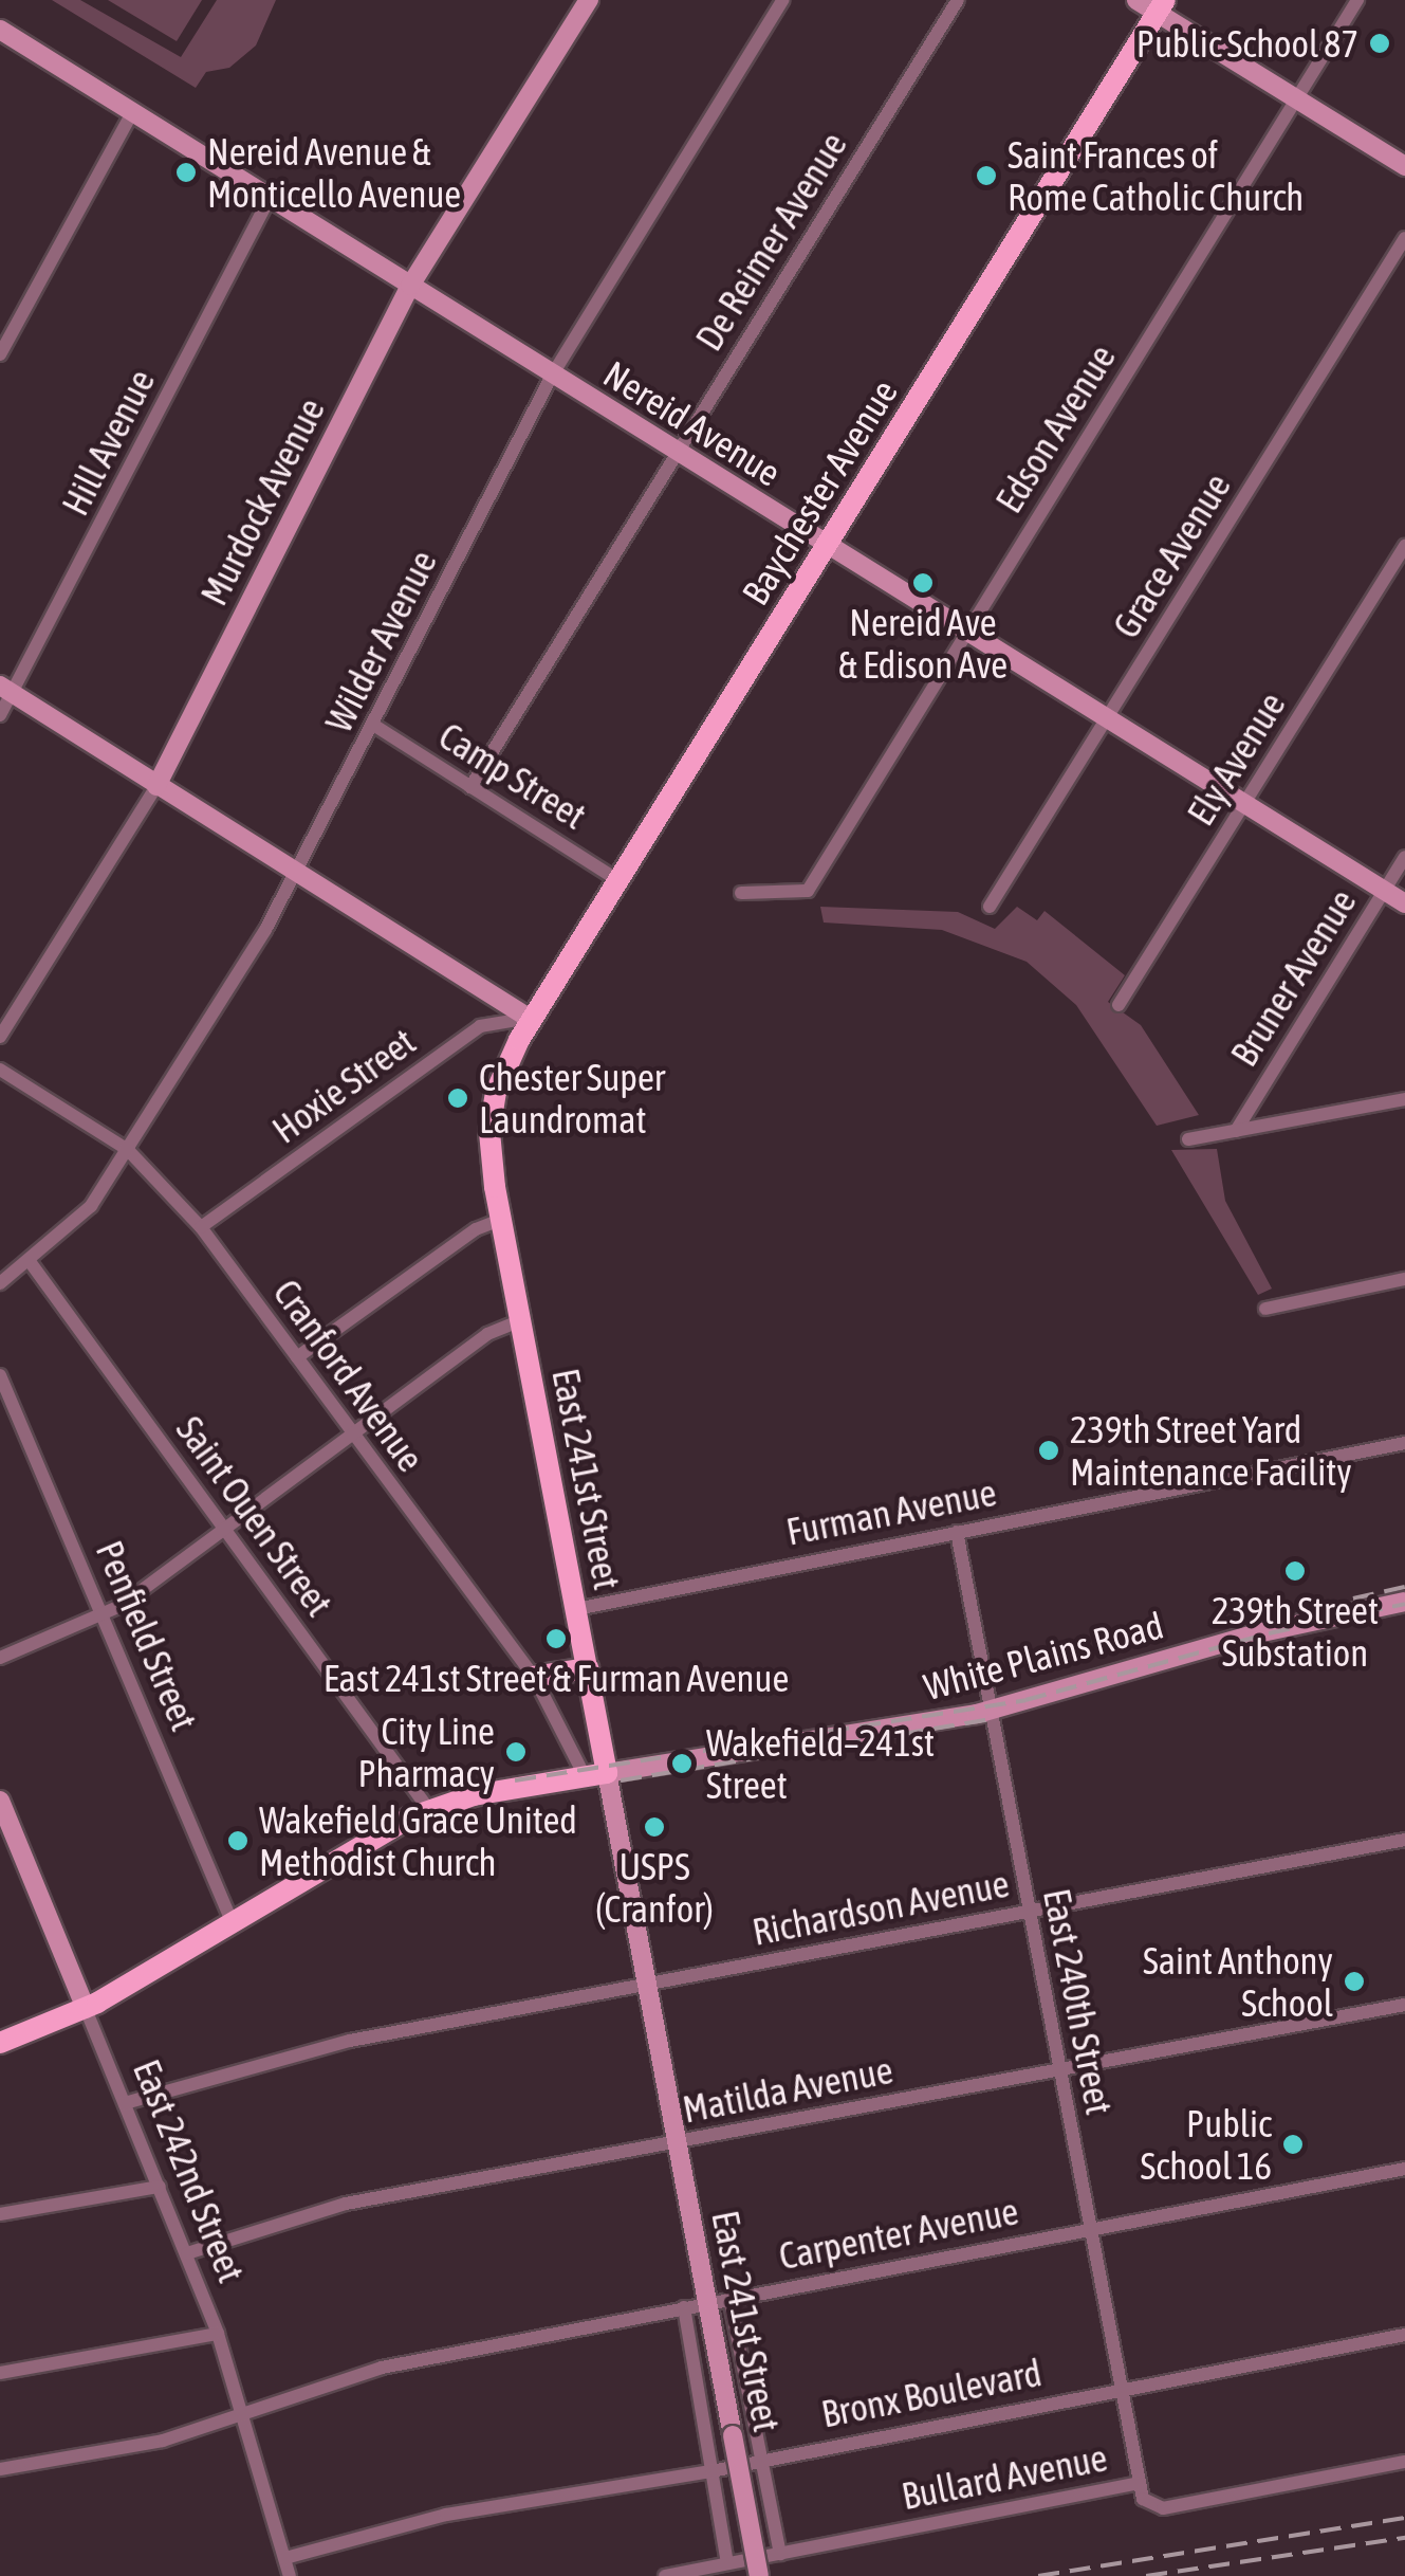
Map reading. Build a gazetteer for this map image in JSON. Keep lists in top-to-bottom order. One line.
{"streets":{"main road":["Baychester Avenue","East 241st Street","White Plains Road"],"street":["De Reimer Avenue","Nereid Avenue","Edson Avenue","Hill Avenue","Murdock Avenue","Grace Avenue","Wilder Avenue","Ely Avenue","Camp Street","Bruner Avenue","Hoxie Street","Cranford Avenue","Furman Avenue","Saint Ouen Street","Penfield Street","Richardson Avenue","East 240th Street","Matilda Avenue","East 242nd Street","Carpenter Avenue","Bronx Boulevard","Bullard Avenue"]},"crossings":[["De Reimer Avenue","Nereid Avenue"],["De Reimer Avenue","Camp Street"],["Nereid Avenue","Edson Avenue"],["Nereid Avenue","Hill Avenue"],["Nereid Avenue","Baychester Avenue"],["Nereid Avenue","Murdock Avenue"],["Nereid Avenue","Grace Avenue"],["Nereid Avenue","Wilder Avenue"],["Nereid Avenue","Ely Avenue"],["Nereid Avenue","Bruner Avenue"],["Baychester Avenue","Camp Street"],["Baychester Avenue","Hoxie Street"],["Baychester Avenue","East 241st Street"],["Wilder Avenue","Camp Street"],["Wilder Avenue","Cranford Avenue"],["Wilder Avenue","Saint Ouen Street"],["Hoxie Street","Cranford Avenue"],["Hoxie Street","East 241st Street"],["Cranford Avenue","East 241st Street"],["Cranford Avenue","White Plains Road"],["East 241st Street","Furman Avenue"],["East 241st Street","White Plains Road"],["East 241st Street","Richardson Avenue"],["East 241st Street","Matilda Avenue"],["East 241st Street","Carpenter Avenue"],["East 241st Street","Bronx Boulevard"],["East 241st Street","Bullard Avenue"],["Furman Avenue","East 240th Street"],["Saint Ouen Street","White Plains Road"],["Penfield Street","White Plains Road"],["White Plains Road","East 240th Street"],["White Plains Road","East 242nd Street"],["Richardson Avenue","East 240th Street"],["Richardson Avenue","East 242nd Street"],["East 240th Street","Matilda Avenue"],["East 240th Street","Carpenter Avenue"],["East 240th Street","Bronx Boulevard"],["East 240th Street","Bullard Avenue"],["Matilda Avenue","East 242nd Street"],["East 242nd Street","Carpenter Avenue"],["East 242nd Street","Bronx Boulevard"]],"places":["Public School 87","Nereid Avenue & Monticello Avenue","Saint Frances of Rome Catholic Church","Nereid Ave & Edison Ave","Chester Super Laundromat","239th Street Yard Maintenance Facility","239th Street Substation","East 241st Street & Furman Avenue","City Line Pharmacy","Wakefield–241st Street","USPS (Cranfor)","Wakefield Grace United Methodist Church","Saint Anthony School","Public School 16"]}
